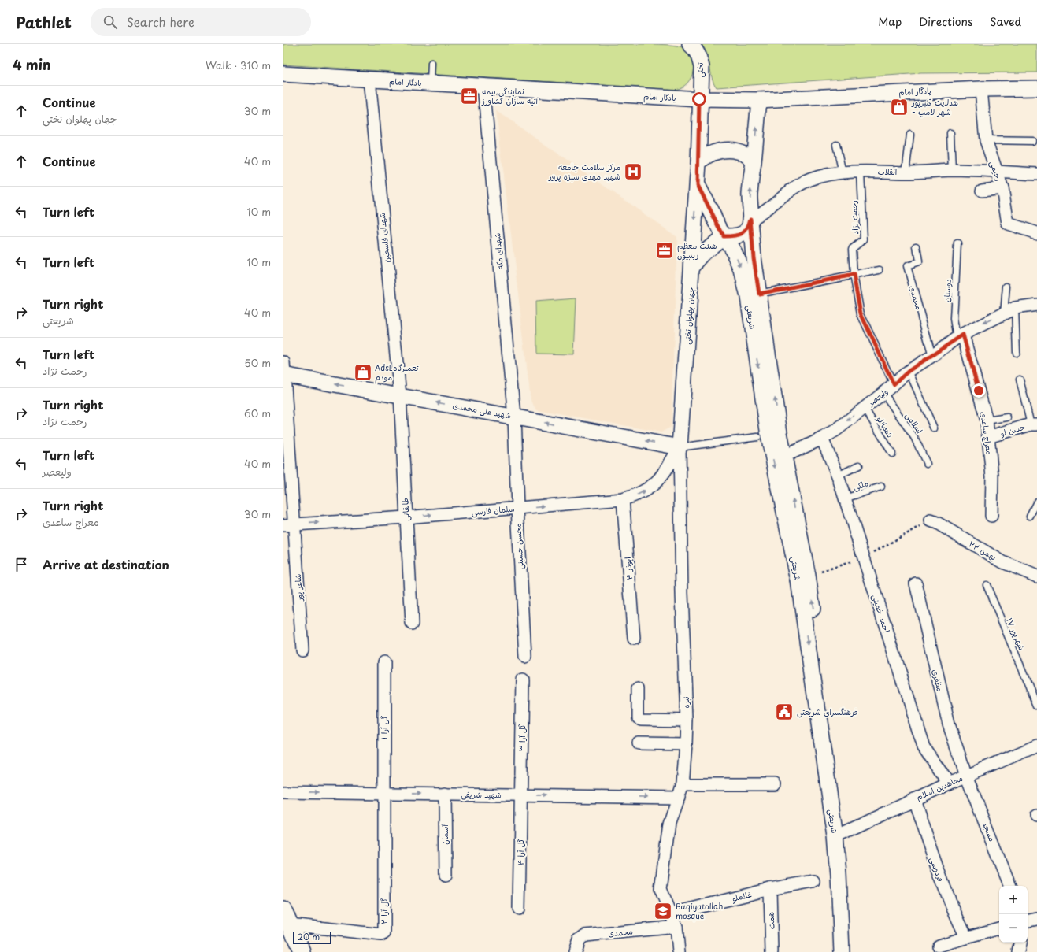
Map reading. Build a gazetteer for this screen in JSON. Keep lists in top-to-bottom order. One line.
{"streets":{"street":["تختی","یادگار امام","رحیمی","انقلاب","شهدای فلسطین","شهدای مکه","محمدی","جهان پهلوان تختی","شریعتی","ولیعصر","شهید علی محمدی","حسن لو","معراج ساعدی","طالقانی","سلمان فارسی","محسن حسینی","۲۲ بهمن","ابوذر ۴","شاعر پور","احمد خمینی","مظفری","نبره","گل آرا ۱","گل آرا ۳","مجاهدین اسلام","شهید شریفی","مسجد","آسمان","گل آرا ۴","فردوسی","غلاملو","گل آرا ۲","همت"],"lane":["رحمت نژاد","دوستان","اسلامی","شعبانلو","ملکی","۱۷ شهریور"]},"crossings":[["تختی","یادگار امام"],["یادگار امام","رحیمی"],["یادگار امام","شهدای فلسطین"],["یادگار امام","شهدای مکه"],["یادگار امام","شریعتی"],["رحیمی","انقلاب"],["انقلاب","رحمت نژاد"],["انقلاب","شریعتی"],["رحمت نژاد","ولیعصر"],["شهدای فلسطین","شهید علی محمدی"],["شهدای فلسطین","طالقانی"],["شهدای مکه","شهید علی محمدی"],["شهدای مکه","محسن حسینی"],["دوستان","ولیعصر"],["دوستان","معراج ساعدی"],["محمدی","ولیعصر"],["محمدی","نبره"],["جهان پهلوان تختی","شریعتی"],["جهان پهلوان تختی","شهید علی محمدی"],["جهان پهلوان تختی","سلمان فارسی"],["جهان پهلوان تختی","نبره"],["شریعتی","ولیعصر"],["شریعتی","مجاهدین اسلام"],["ولیعصر","اسلامی"],["ولیعصر","شعبانلو"],["ولیعصر","معراج ساعدی"],["ولیعصر","احمد خمینی"],["شهید علی محمدی","طالقانی"],["شهید علی محمدی","سلمان فارسی"],["شهید علی محمدی","محسن حسینی"],["شهید علی محمدی","شاعر پور"],["شهید علی محمدی","نبره"],["حسن لو","معراج ساعدی"],["ملکی","احمد خمینی"],["طالقانی","سلمان فارسی"],["سلمان فارسی","محسن حسینی"],["سلمان فارسی","ابوذر ۴"],["سلمان فارسی","شاعر پور"],["سلمان فارسی","نبره"],["احمد خمینی","مجاهدین اسلام"],["مظفری","مجاهدین اسلام"],["مظفری","مسجد"],["نبره","شهید شریفی"],["نبره","غلاملو"],["گل آرا ۱","شهید شریفی"],["گل آرا ۱","گل آرا ۲"],["گل آرا ۳","شهید شریفی"],["گل آرا ۳","گل آرا ۴"],["مجاهدین اسلام","مسجد"],["مجاهدین اسلام","فردوسی"],["شهید شریفی","آسمان"],["شهید شریفی","گل آرا ۴"],["شهید شریفی","گل آرا ۲"],["غلاملو","همت"]],"one_way":["شهید علی محمدی","سلمان فارسی","شهید شریفی"],"places":{"office":["نمایندگی بیمه آتیه سازان کشاورز","هیئت معظم زینبیون"],"shop":["هدلایت قنبرپور - شهر لامپ","AdsLتعمیرگاه مودم"],"hospital":["مرکز سلامت جامعه شهید مهدی سبزه پرور"],"public building":["فرهنگسرای شریعتی"],"school or university":["Baqiyatollah mosque"]},"scale_bar":"20 m","page":{"header":"Pathlet","search":"Search here","nav":["Map","Directions","Saved"],"heading":["4 min","Walk · 310 m"],"list":[["Continue","جهان پهلوان تختی","30 m"],["Continue","40 m"],["Turn left","10 m"],["Turn left","10 m"],["Turn right","شریعتی","40 m"],["Turn left","رحمت نژاد","50 m"],["Turn right","رحمت نژاد","60 m"],["Turn left","ولیعصر","40 m"],["Turn right","معراج ساعدی","30 m"],"Arrive at destination"],"map_buttons":["+","−"],"scale":"20 m"}}
